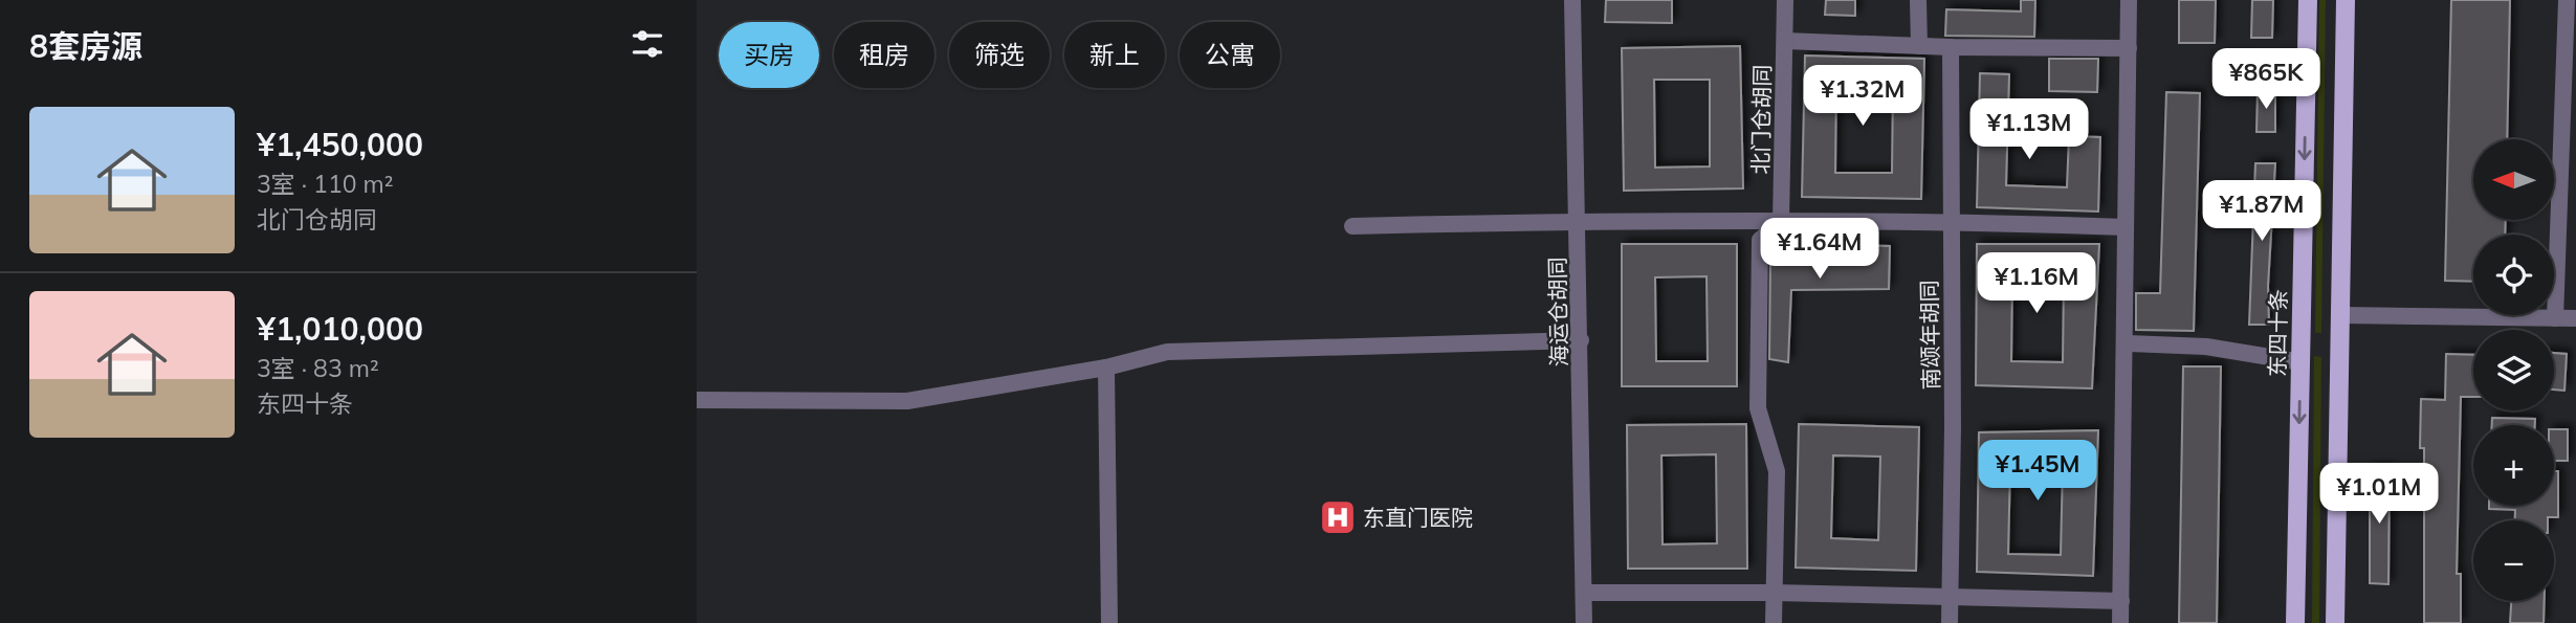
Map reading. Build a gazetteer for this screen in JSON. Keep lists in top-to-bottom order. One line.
{"streets":{"main road":["东四十条"],"street":["北门仓胡同","海运仓胡同","南颂年胡同"]},"places":{"hospital":["东直门医院"]},"north":"left","page":{"heading":"8套房源","chip":["买房","租房","筛选","新上","公寓"],"price":["¥865K","¥1.32M","¥1.13M","¥1.87M","¥1.64M","¥1.16M","¥1.45M","¥1.01M"],"list":[{"name":"¥1,450,000","note":"3室 · 110 m² · 北门仓胡同"},{"name":"¥1,010,000","note":"3室 · 83 m² · 东四十条"}],"map_buttons":["+","−"]}}
